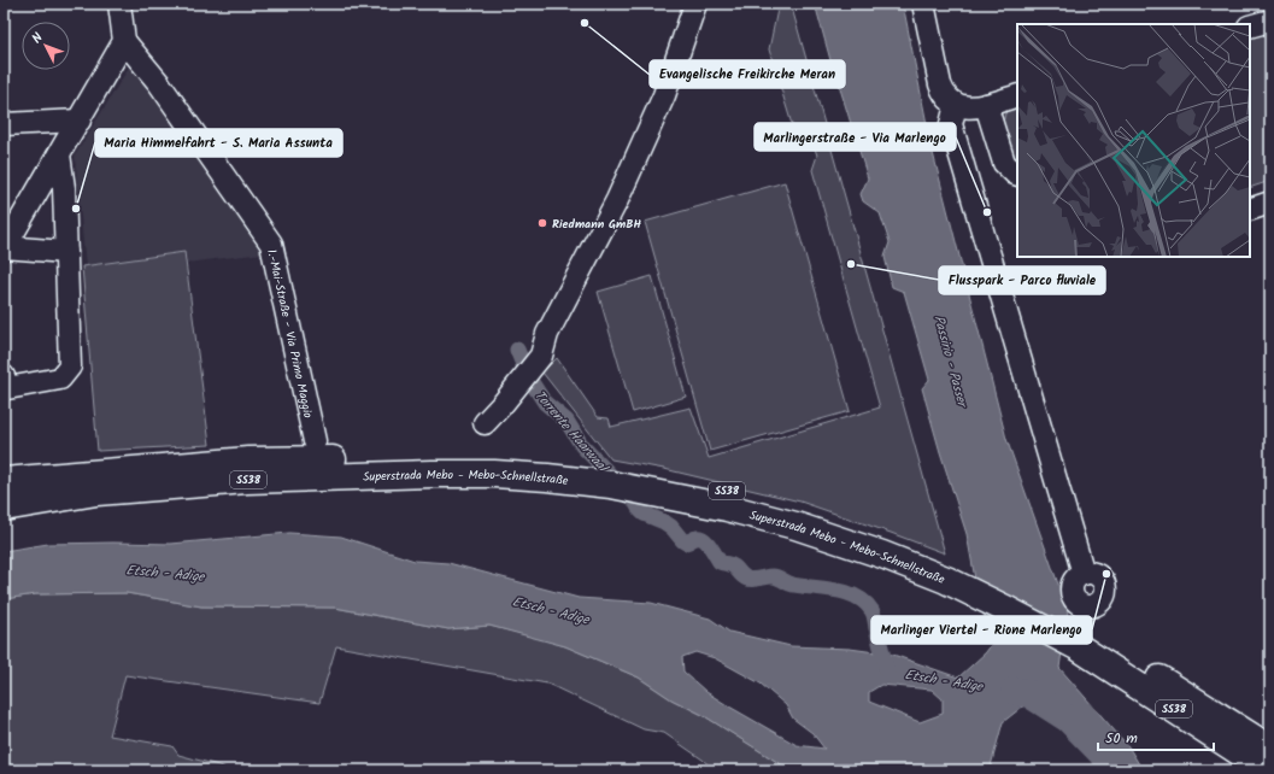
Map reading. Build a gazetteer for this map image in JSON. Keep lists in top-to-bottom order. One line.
{"streets":{"highway":["Superstrada Mebo - Mebo-Schnellstraße","SS38"],"street":["1.-Mai-Straße - Via Primo Maggio"]},"water":["Passirio - Passer","Torrente Haarwaal","Etsch - Adige"],"places":["Evangelische Freikirche Meran","Maria Himmelfahrt - S. Maria Assunta","Marlingerstraße - Via Marlengo","Riedmann GmBH","Flusspark - Parco fluviale","Marlinger Viertel - Rione Marlengo"],"scale_bar":"50 m","north":"top left"}
